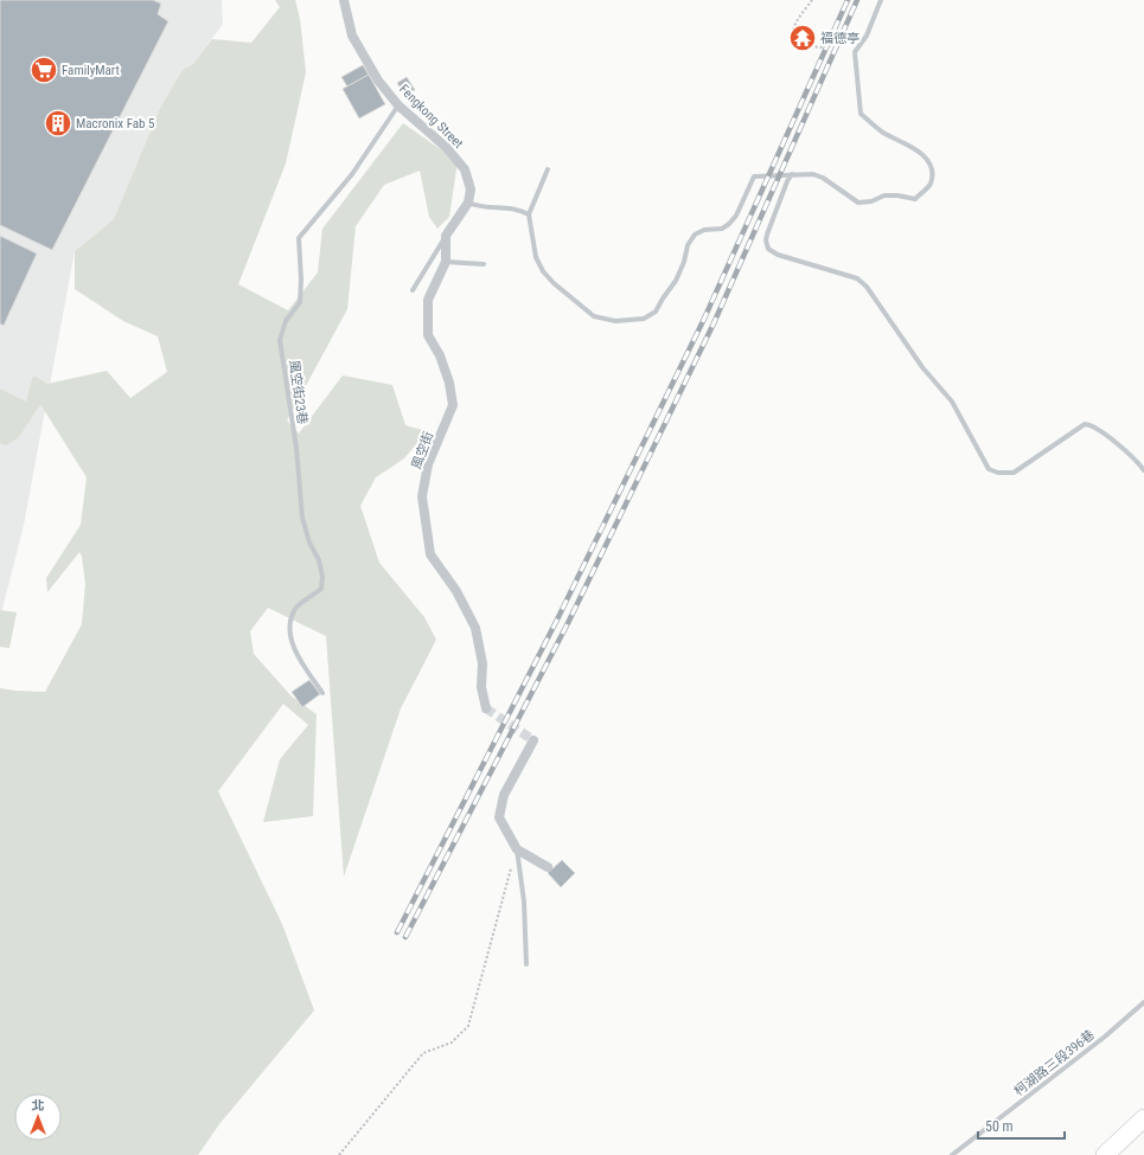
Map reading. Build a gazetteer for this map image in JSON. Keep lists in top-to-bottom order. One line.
{"streets":{"street":["Fengkong Street","風空街"],"lane":["風空街23巷","柯湖路三段396巷"]},"crossings":[["Fengkong Street","風空街23巷"]],"places":{"temple":["福德亭"],"supermarket":["FamilyMart"],"building":["Macronix Fab 5"]},"scale_bar":"50 m","north":"top"}
